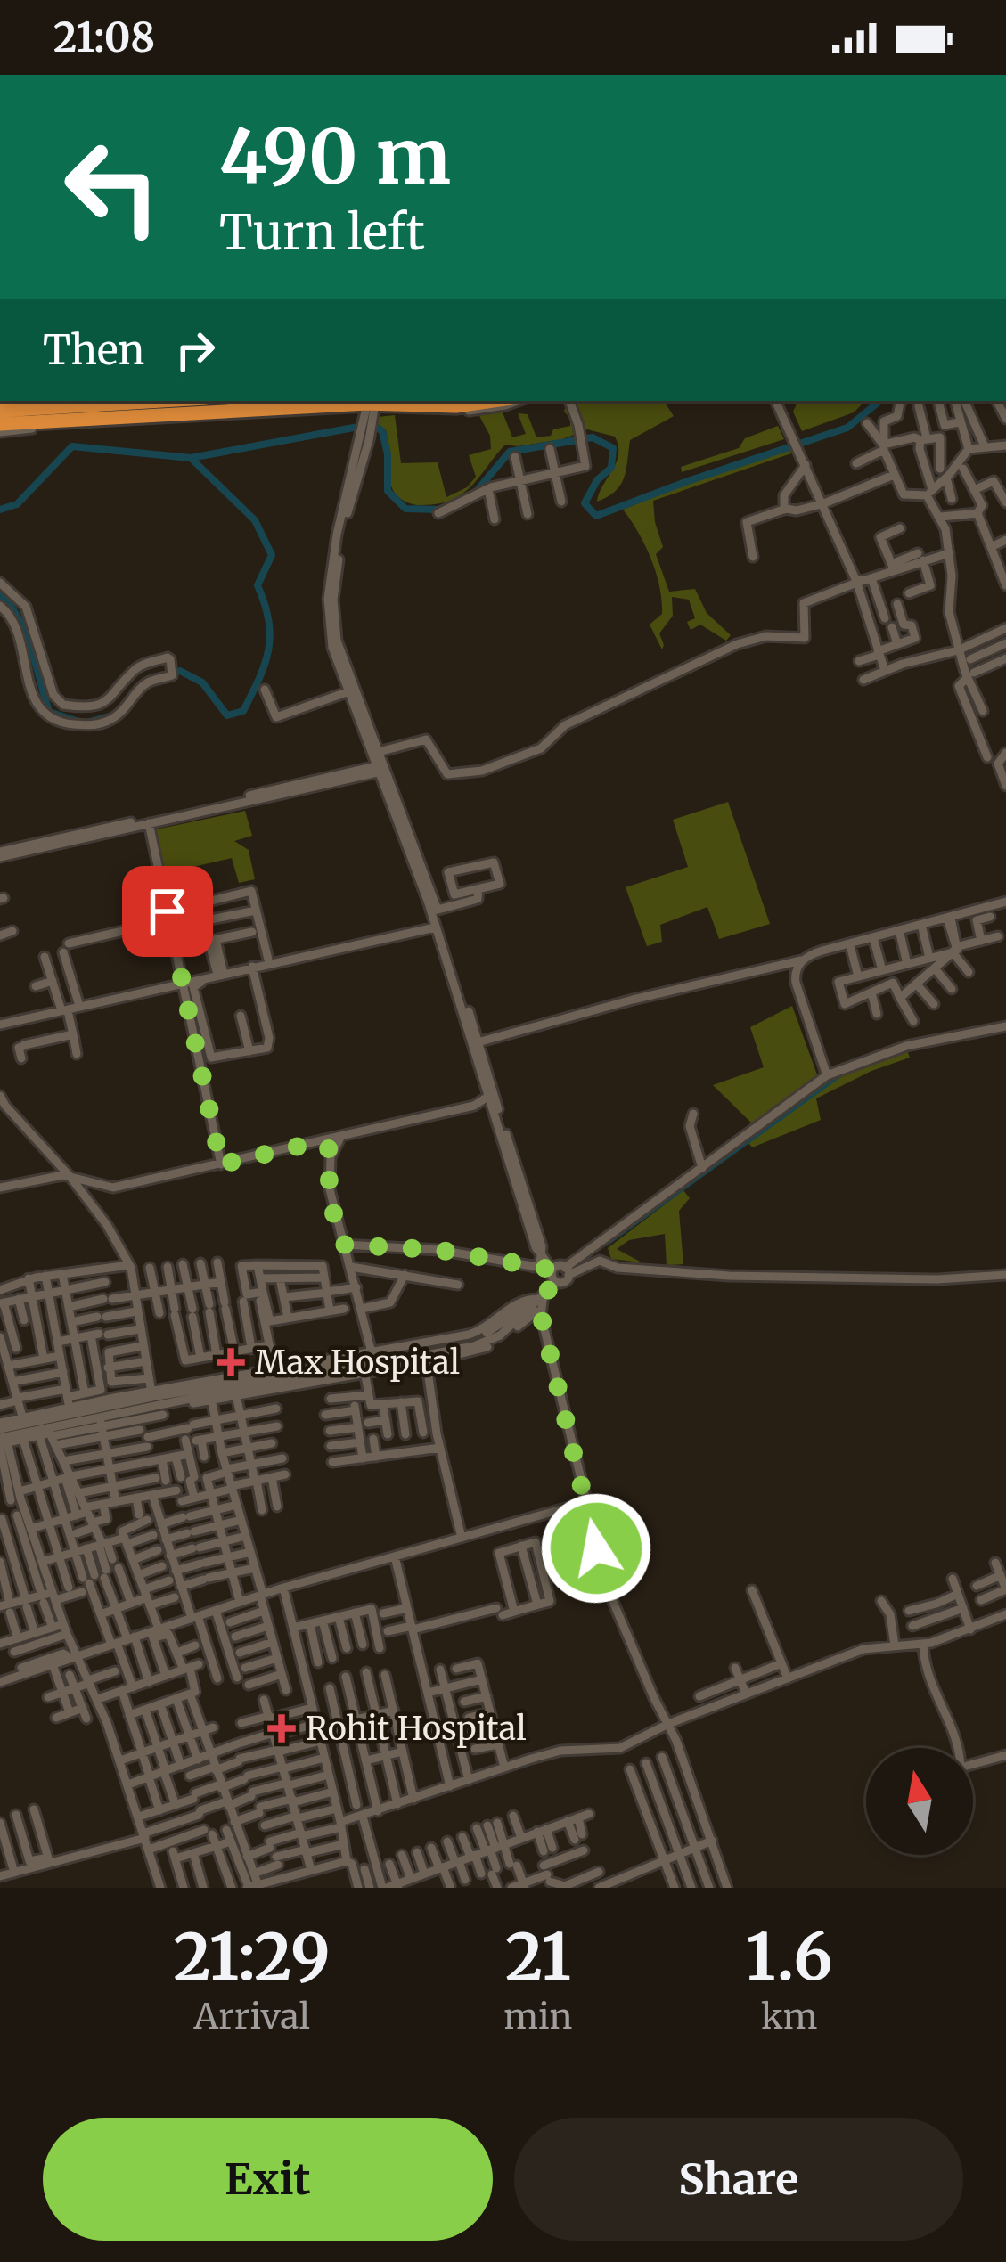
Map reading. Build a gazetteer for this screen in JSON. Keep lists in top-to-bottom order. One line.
{"places":{"health":["Max Hospital","Rohit Hospital"]},"north":"top","page":{"status":"21:08","turn":["490 m","Turn left"],"then":"Then","eta":["21:29","Arrival","21","min","1.6","km"],"buttons":["Exit","Share"]}}
